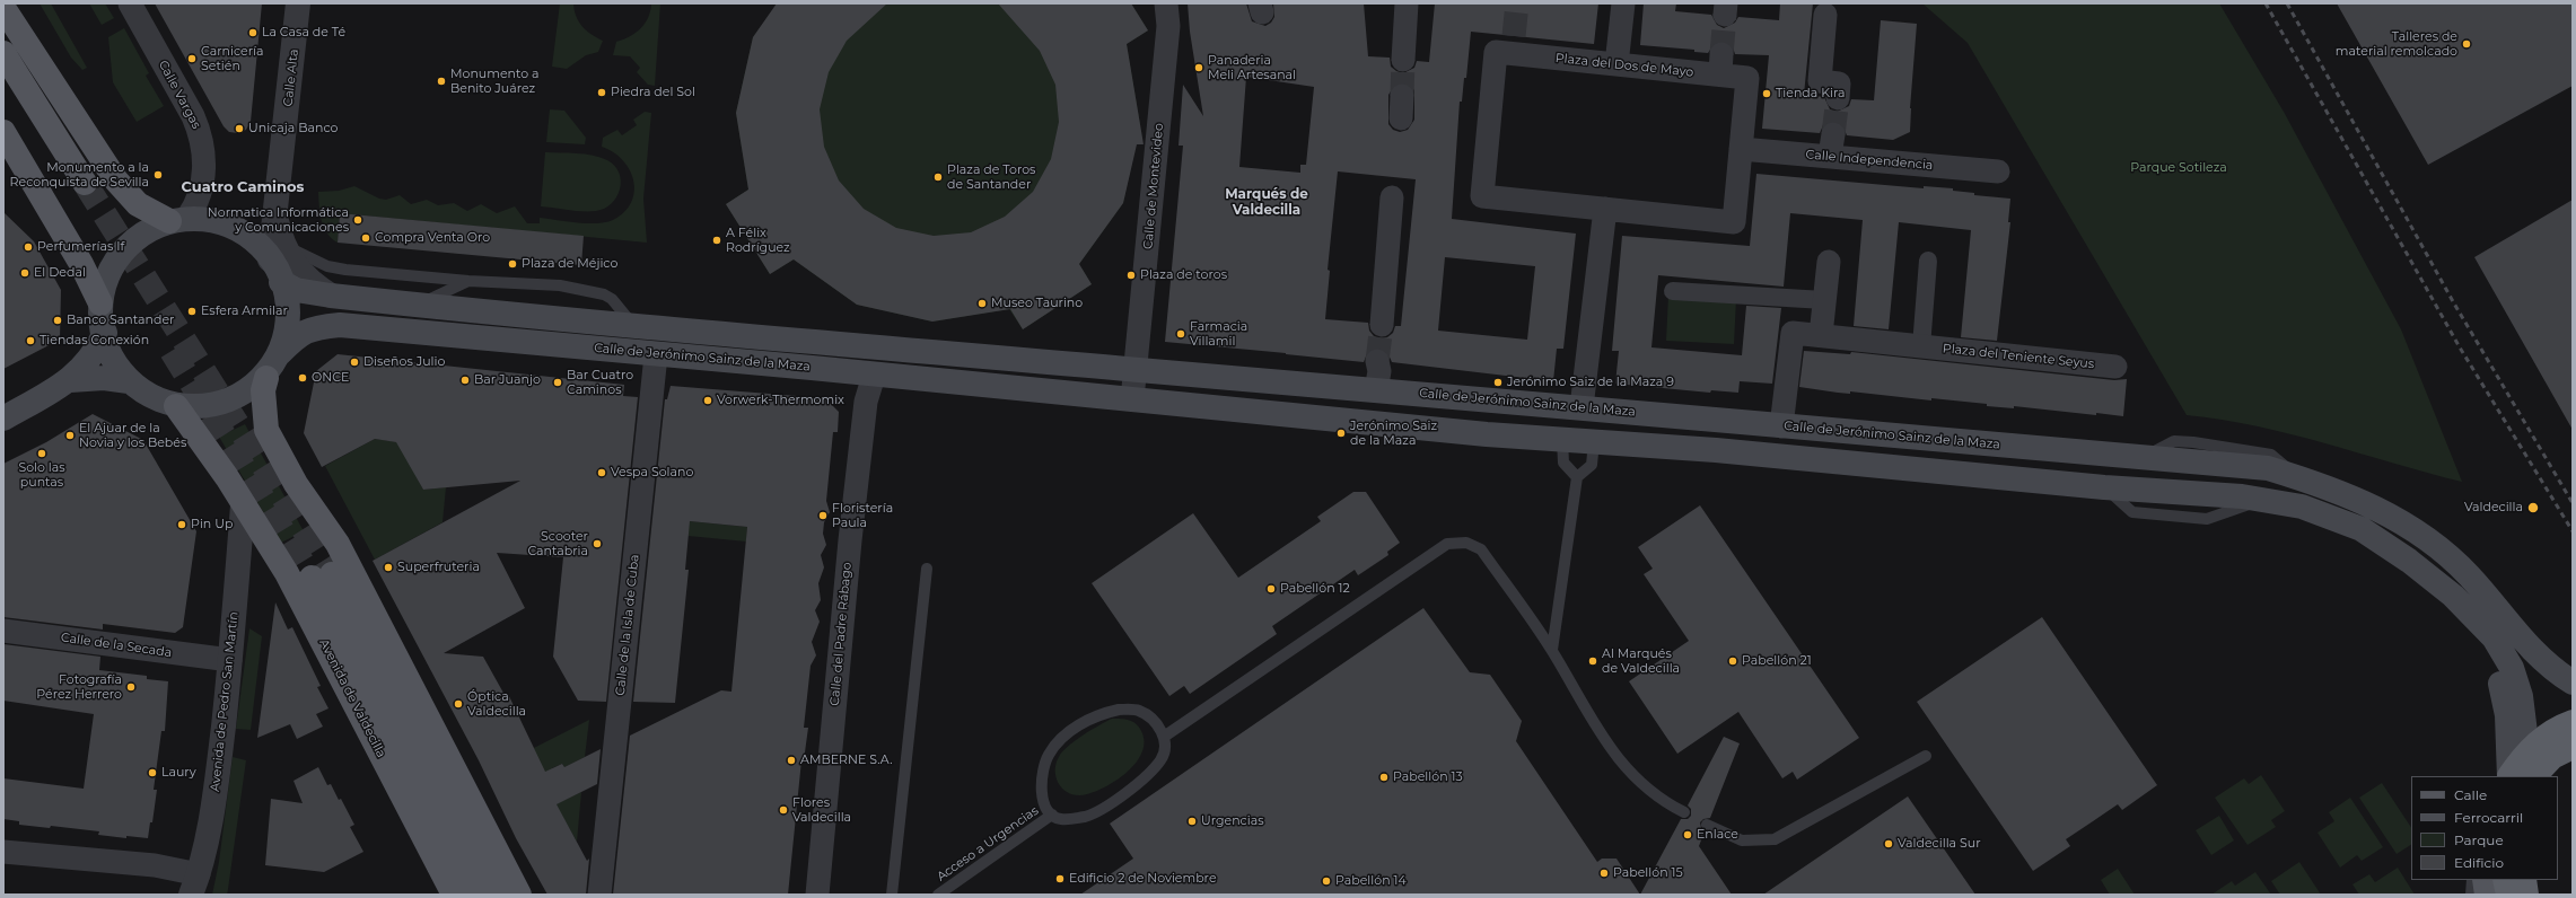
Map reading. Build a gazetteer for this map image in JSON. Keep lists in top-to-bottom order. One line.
{"streets":{"main road":["Calle de Jerónimo Sainz de la Maza","Avenida de Valdecilla"],"street":["Plaza del Dos de Mayo","Calle Alta","Calle Vargas","Calle Independencia","Calle de Montevideo","Plaza del Teniente Seyus","Calle de la Isla de Cuba","Calle del Padre Rábago","Calle de la Secada","Avenida de Pedro San Martín"],"lane":["Acceso a Urgencias"]},"crossings":[["Plaza del Dos de Mayo","Calle Independencia"],["Calle de Montevideo","Calle de Jerónimo Sainz de la Maza"],["Plaza del Teniente Seyus","Calle de Jerónimo Sainz de la Maza"],["Calle de Jerónimo Sainz de la Maza","Calle de la Isla de Cuba"],["Calle de Jerónimo Sainz de la Maza","Calle del Padre Rábago"],["Calle de la Secada","Avenida de Pedro San Martín"],["Avenida de Valdecilla","Avenida de Pedro San Martín"]],"districts":["Cuatro Caminos","Marqués de Valdecilla"],"parks":["Parque Sotileza"],"places":["La Casa de Té","Talleres de material remolcado","Carnicería Setién","Panaderia Meli Artesanal","Monumento a Benito Juárez","Piedra del Sol","Tienda Kira","Unicaja Banco","Monumento a la Reconquista de Sevilla","Plaza de Toros de Santander","Normatica Informática y Comunicaciones","Compra Venta Oro","A Félix Rodríguez","Perfumerías If","Plaza de Méjico","El Dedal","Plaza de toros","Museo Taurino","Esfera Armilar","Banco Santander","Farmacia Villamil","Tiendas Conexión","Diseños Julio","ONCE","Bar Juanjo","Bar Cuatro Caminos","Jerónimo Saiz de la Maza 9","Vorwerk-Thermomix","Jerónimo Saiz de la Maza","El Ajuar de la Novia y los Bebés","Solo las puntas","Vespa Solano","Valdecilla","Floristería Paula","Pin Up","Scooter Cantabria","Superfruteria","Pabellón 12","Al Marqués de Valdecilla","Pabellón 21","Fotografía Pérez Herrero","Óptica Valdecilla","AMBERNE S.A.","Laury","Pabellón 13","Flores Valdecilla","Urgencias","Enlace","Valdecilla Sur","Pabellón 15","Edificio 2 de Noviembre","Pabellón 14"],"legend":["Calle","Ferrocarril","Parque","Edificio"]}
